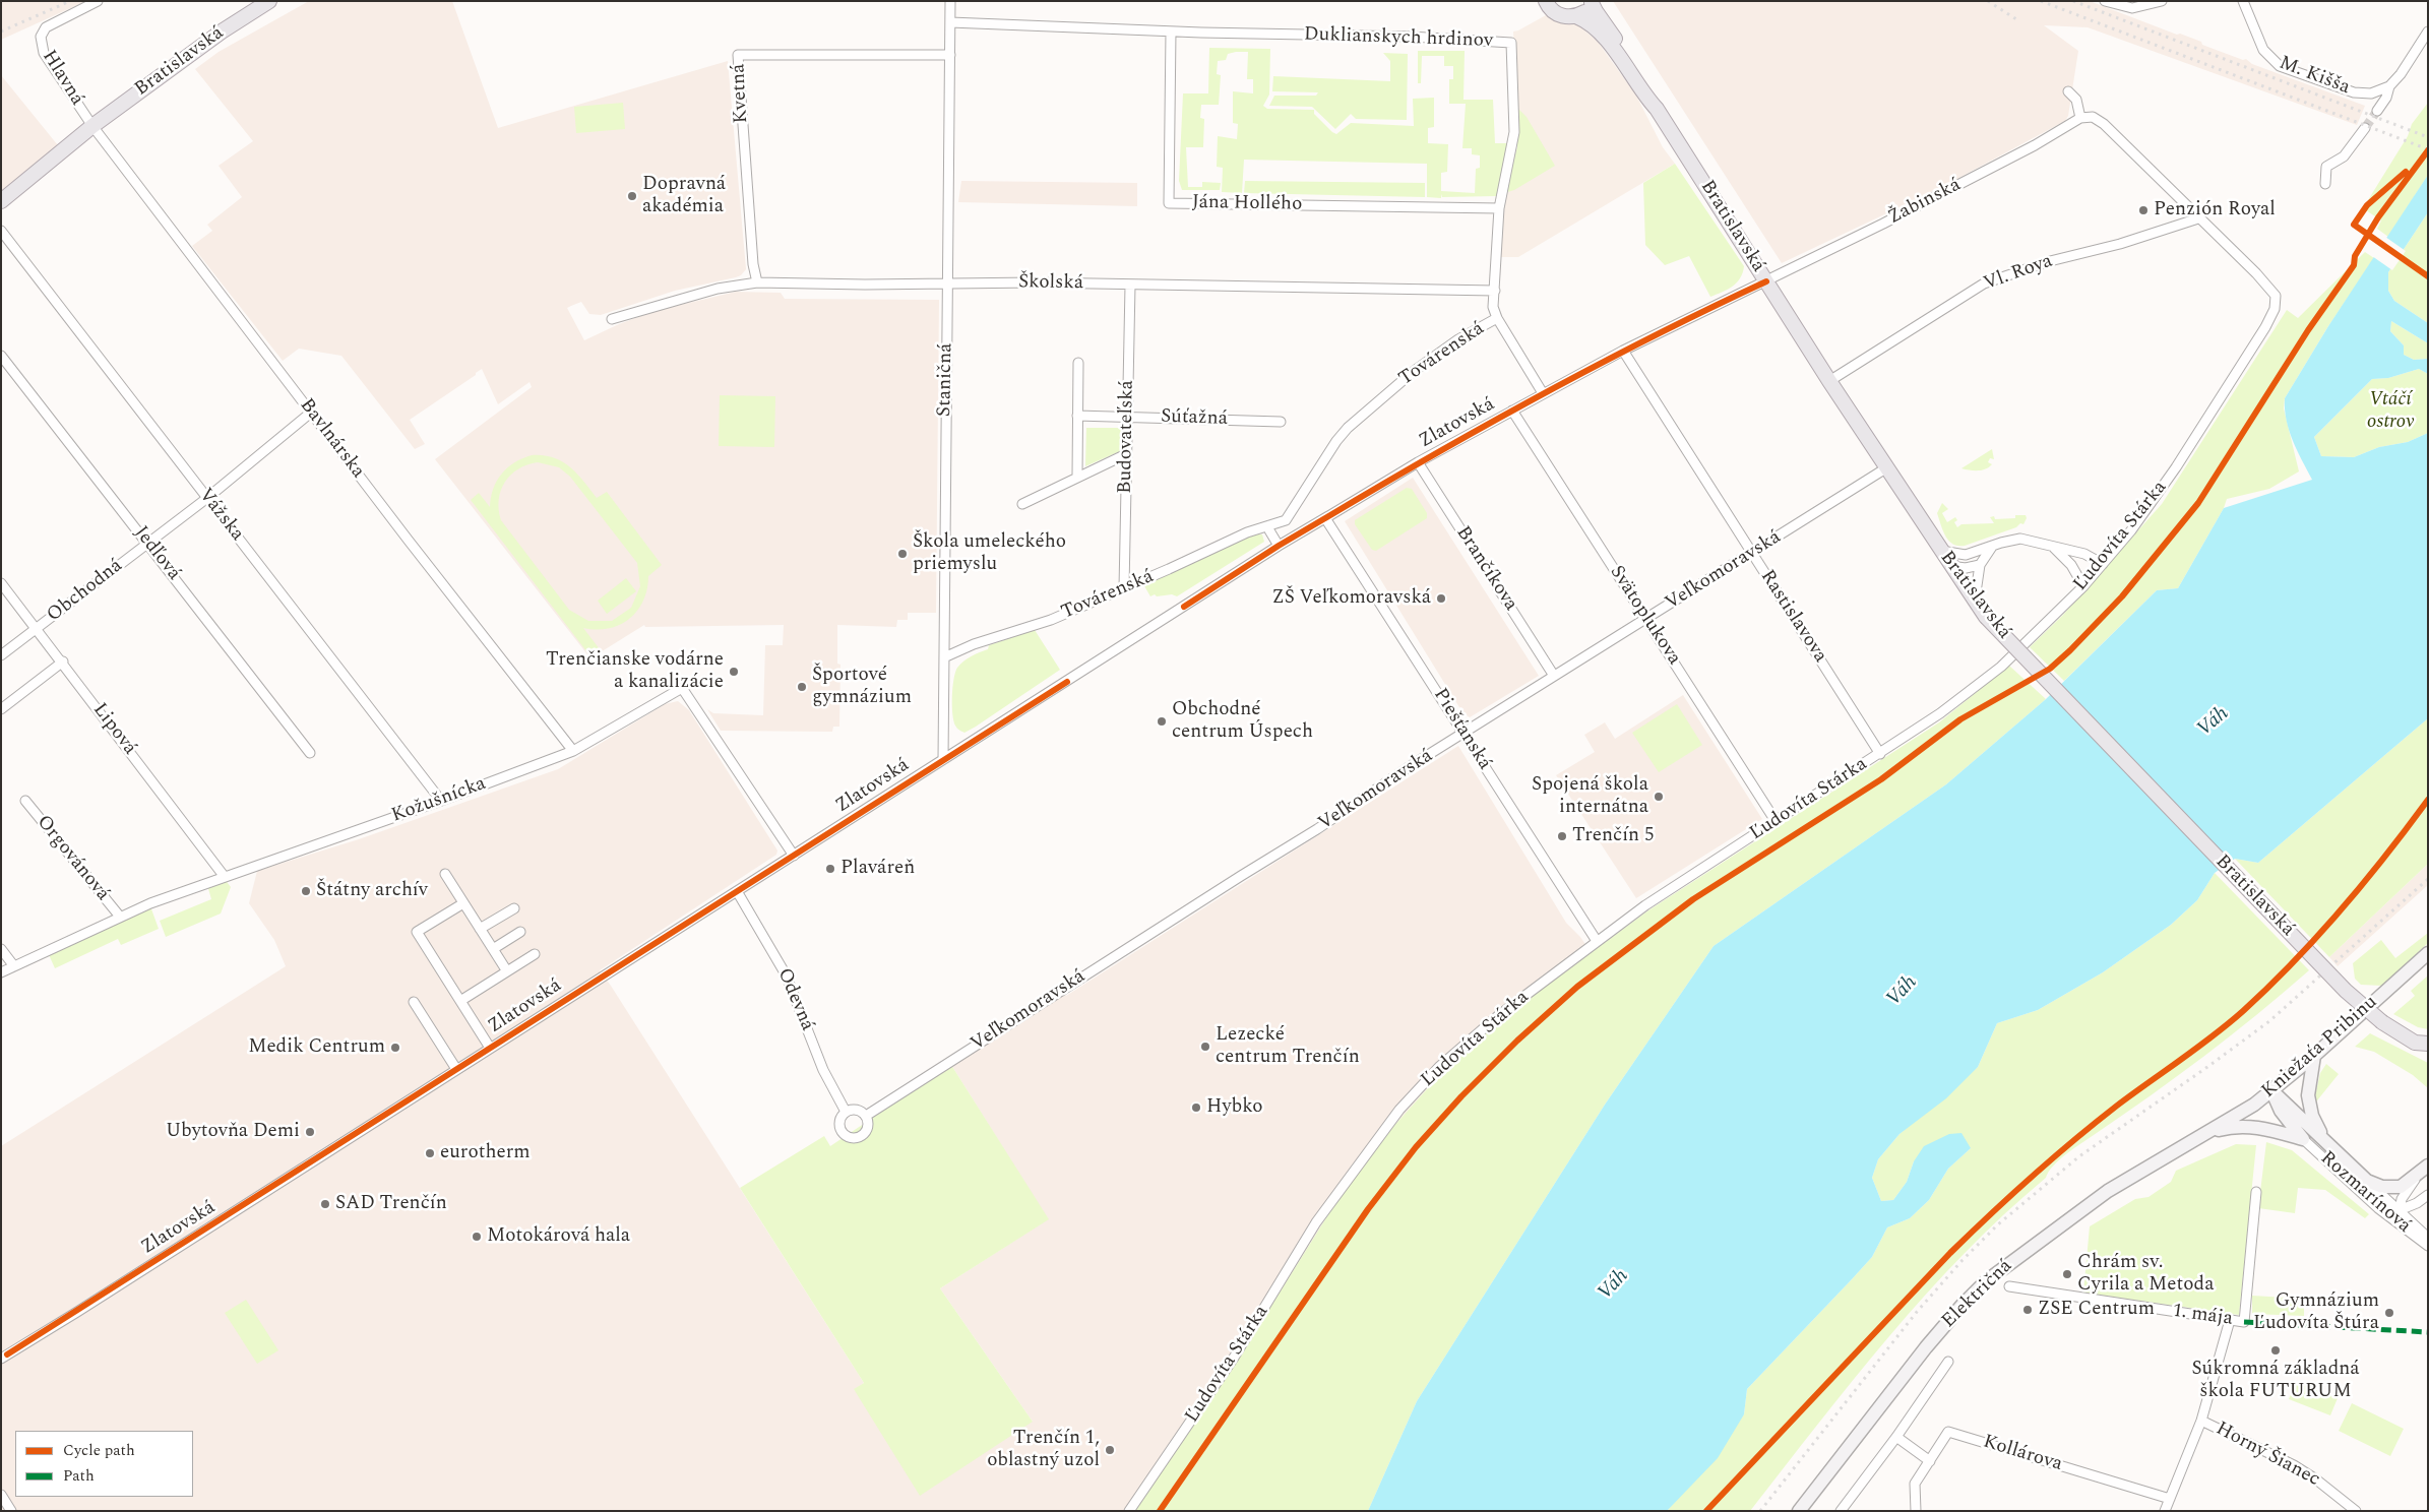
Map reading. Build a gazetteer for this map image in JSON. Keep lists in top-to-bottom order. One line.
{"streets":{"main road":["Bratislavská","Kniežaťa Pribinu","Električná"],"street":["Duklianskych hrdinov","M. Kišša","Hlavná","Kvetná","Žabinská","Jána Hollého","Vl. Roya","Školská","Továrenská","Staničná","Súťažná","Zlatovská","Budovateľská","Bavlnárska","Vážska","Ľudovíta Stárka","Jedľová","Brančíkova","Veľkomoravská","Obchodná","Svätoplukova","Rastislavova","Lipová","Piešťanská","Kožušnícka","Orgovánová","Odevná","Rozmarínová","1. mája","Kollárova","Horný Šianec"]},"crossings":[["Duklianskych hrdinov","Jána Hollého"],["Duklianskych hrdinov","Školská"],["Duklianskych hrdinov","Továrenská"],["Duklianskych hrdinov","Staničná"],["Duklianskych hrdinov","Zlatovská"],["Bratislavská","Hlavná"],["Bratislavská","Žabinská"],["Bratislavská","Vl. Roya"],["Bratislavská","Zlatovská"],["Bratislavská","Bavlnárska"],["Bratislavská","Veľkomoravská"],["Hlavná","Bavlnárska"],["Kvetná","Školská"],["Kvetná","Staničná"],["Žabinská","Zlatovská"],["Žabinská","Ľudovíta Stárka"],["Vl. Roya","Ľudovíta Stárka"],["Školská","Staničná"],["Školská","Budovateľská"],["Továrenská","Staničná"],["Továrenská","Budovateľská"],["Staničná","Zlatovská"],["Súťažná","Budovateľská"],["Zlatovská","Brančíkova"],["Zlatovská","Svätoplukova"],["Zlatovská","Rastislavova"],["Zlatovská","Piešťanská"],["Zlatovská","Kožušnícka"],["Zlatovská","Odevná"],["Bavlnárska","Obchodná"],["Bavlnárska","Kožušnícka"],["Vážska","Obchodná"],["Vážska","Kožušnícka"],["Ľudovíta Stárka","Svätoplukova"],["Ľudovíta Stárka","Rastislavova"],["Ľudovíta Stárka","Piešťanská"],["Jedľová","Obchodná"],["Brančíkova","Veľkomoravská"],["Veľkomoravská","Svätoplukova"],["Veľkomoravská","Rastislavova"],["Veľkomoravská","Piešťanská"],["Veľkomoravská","Odevná"],["Obchodná","Lipová"],["Lipová","Kožušnícka"],["Kožušnícka","Orgovánová"],["Kniežaťa Pribinu","Električná"]],"water":["Váh"],"parks":["Vtáčí ostrov"],"places":["Dopravná akadémia","Penzión Royal","Škola umeleckého priemyslu","ZŠ Veľkomoravská","Trenčianske vodárne a kanalizácie","Športové gymnázium","Obchodné centrum Úspech","Spojená škola internátna","Trenčín 5","Plaváreň","Štátny archív","Lezecké centrum Trenčín","Medik Centrum","Hybko","Ubytovňa Demi","eurotherm","SAD Trenčín","Motokárová hala","Chrám sv. Cyrila a Metoda","ZSE Centrum","Gymnázium Ľudovíta Štúra","Súkromná základná škola FUTURUM","Trenčín 1, oblastný uzol"],"legend":["Cycle path","Path"]}
